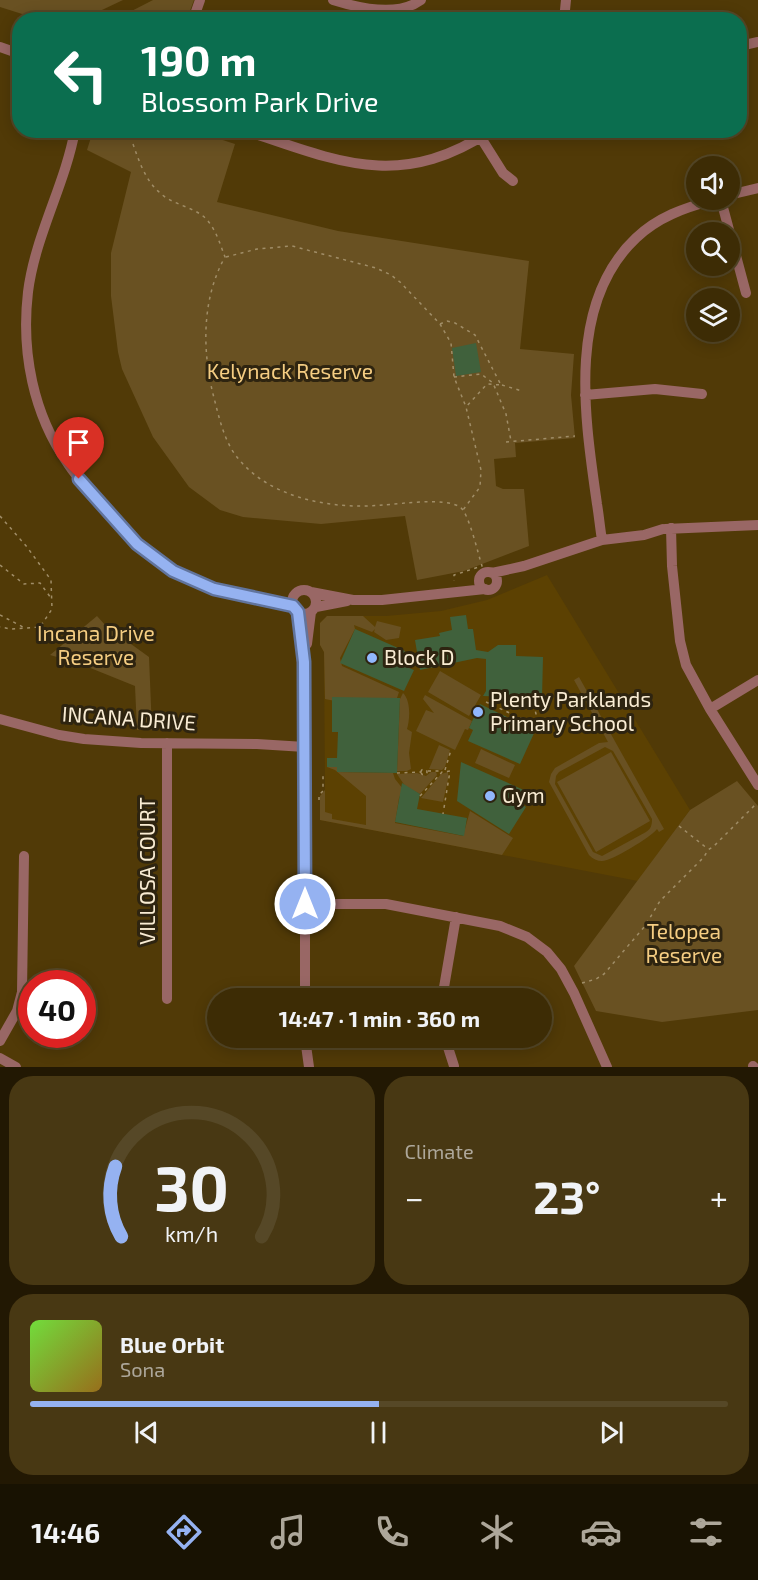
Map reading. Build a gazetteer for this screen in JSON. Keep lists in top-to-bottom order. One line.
{"streets":{"street":["INCANA DRIVE","VILLOSA COURT"]},"crossings":[["INCANA DRIVE","VILLOSA COURT"]],"parks":["Kelynack Reserve","Incana Drive Reserve","Telopea Reserve"],"places":["Block D","Plenty Parklands Primary School","Gym"],"page":{"turn":["190 m","Blossom Park Drive"],"limit":"40","trip":"14:47 · 1 min · 360 m","tile":"Climate","heat":["−","23°","+"],"song":["Blue Orbit","Sona"],"tabs":"14:46","gauge":["30","km/h"]}}
